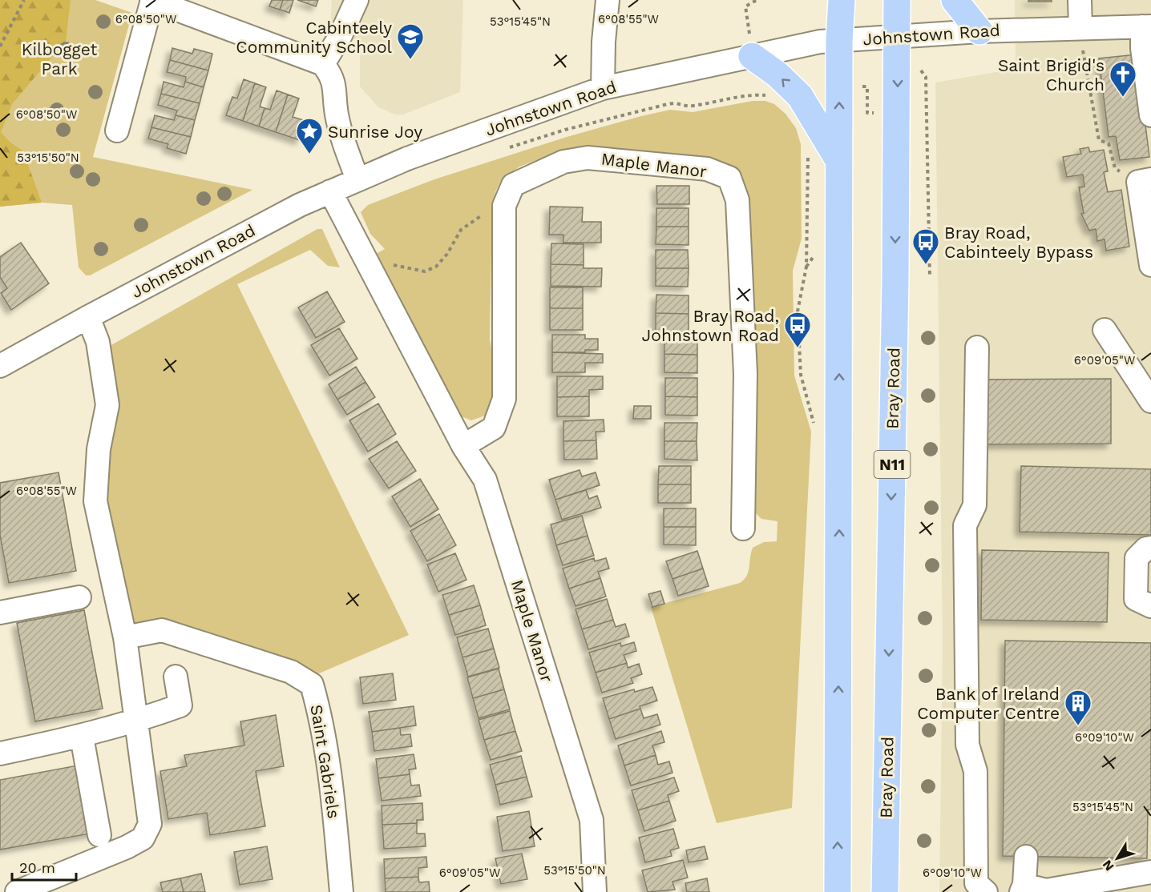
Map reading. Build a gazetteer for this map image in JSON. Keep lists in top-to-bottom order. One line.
{"streets":{"highway":["Bray Road","N11"],"street":["Johnstown Road","Maple Manor","Saint Gabriels"]},"crossings":[["Johnstown Road","Maple Manor"],["Johnstown Road","Bray Road"]],"parks":["Kilbogget Park"],"places":{"school or university":["Cabinteely Community School"],"church":["Saint Brigid's Church"],"place":["Sunrise Joy"],"bus stop":["Bray Road, Cabinteely Bypass","Bray Road, Johnstown Road"],"building":["Bank of Ireland Computer Centre"]},"scale_bar":"20 m","north":"bottom left","coordinates":["6°08'50\"W","6°08'55\"W","53°15'45\"N","53°15'50\"N","6°09'05\"W","6°09'10\"W"]}
